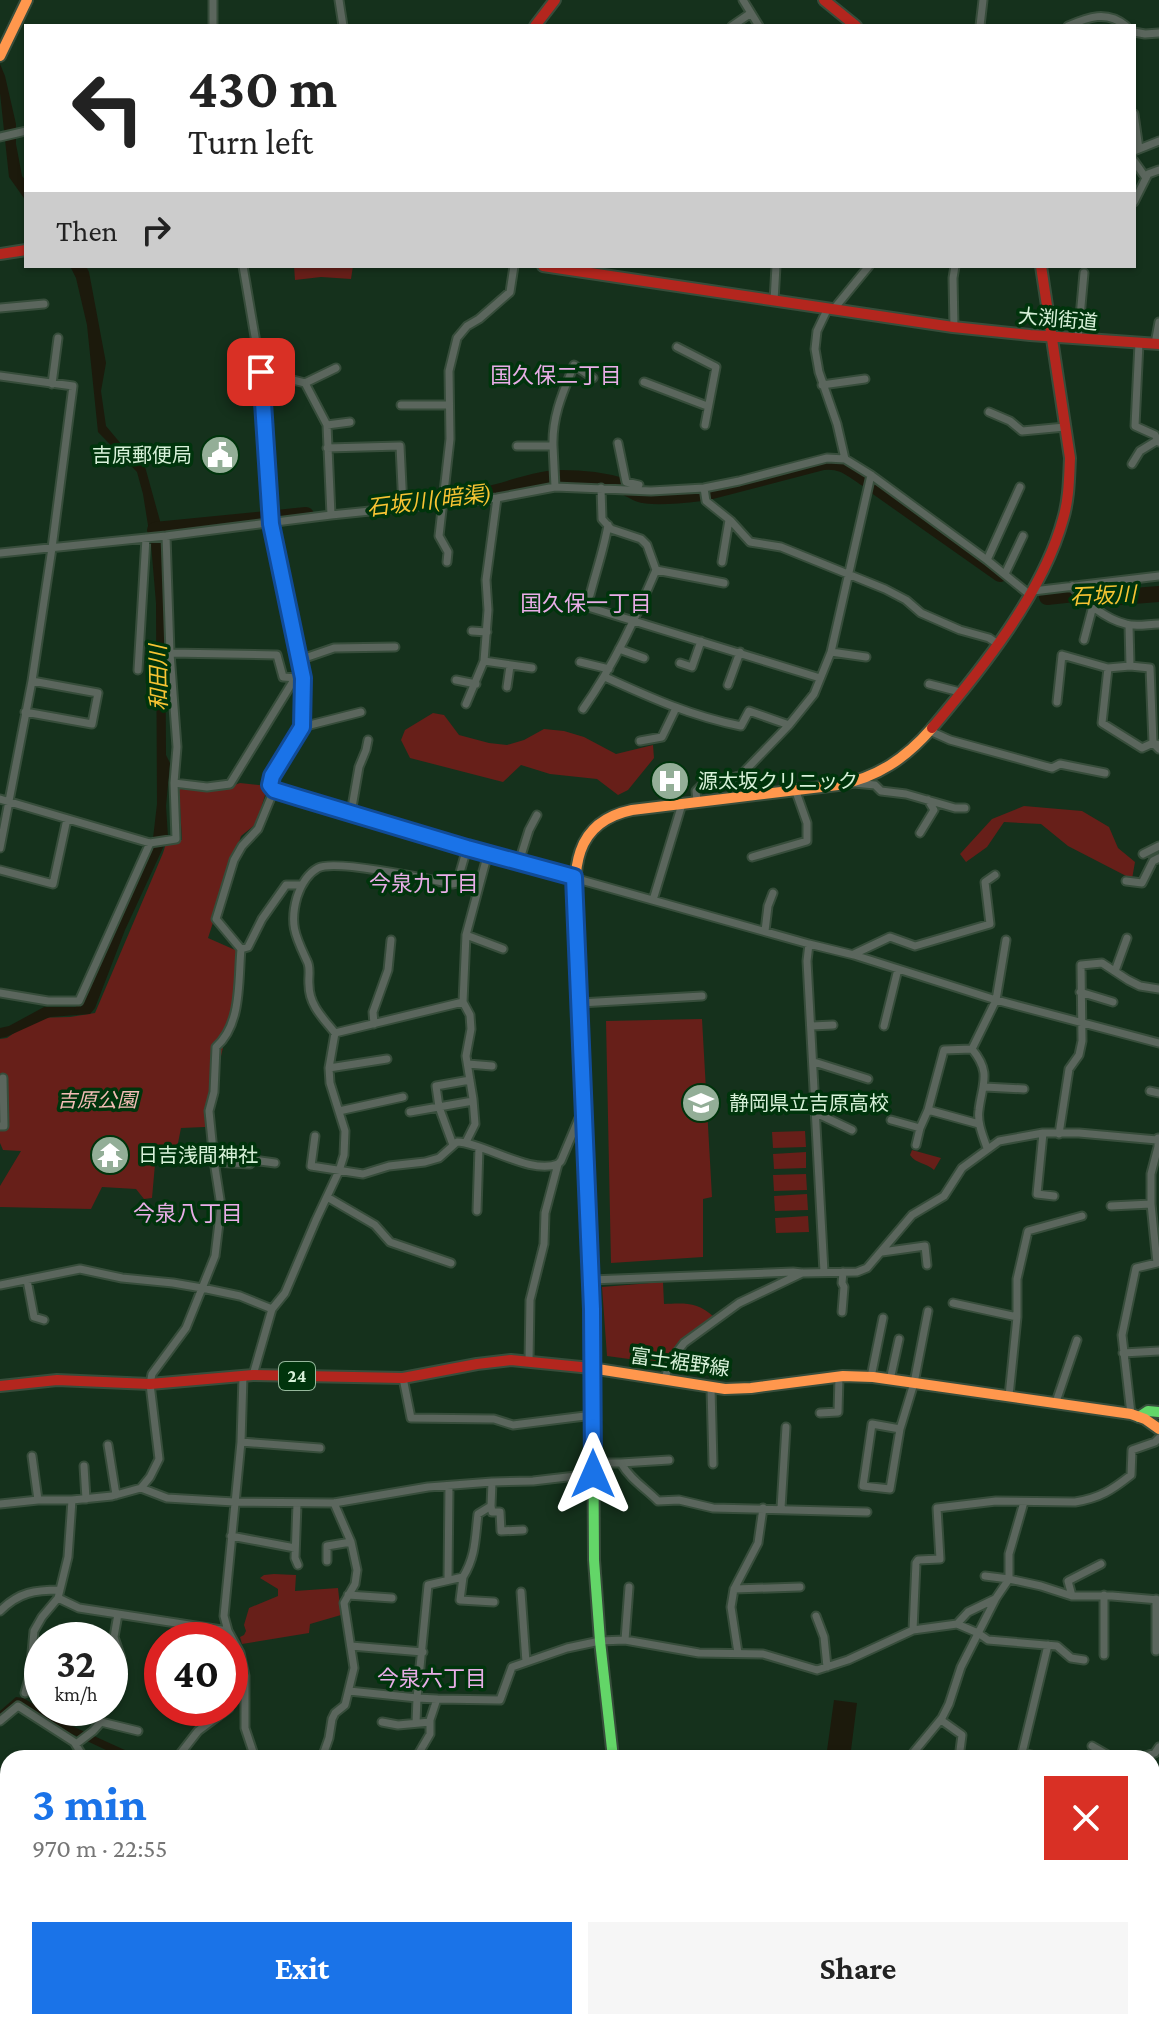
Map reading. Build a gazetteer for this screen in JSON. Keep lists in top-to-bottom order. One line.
{"streets":{"main road":["大渕街道","富士裾野線","24"]},"districts":["国久保二丁目","国久保一丁目","今泉九丁目","今泉八丁目","今泉六丁目"],"water":["石坂川(暗渠)","石坂川","和田川"],"parks":["吉原公園"],"places":{"public building":["吉原郵便局"],"hospital":["源太坂クリニック"],"school or university":["静岡県立吉原高校"],"temple":["日吉浅間神社"]},"page":{"turn":["430 m","Turn left"],"then":"Then","speed":"32 km/h","limit":"40","heading":["3 min","970 m · 22:55"],"buttons":["Exit","Share"]}}
